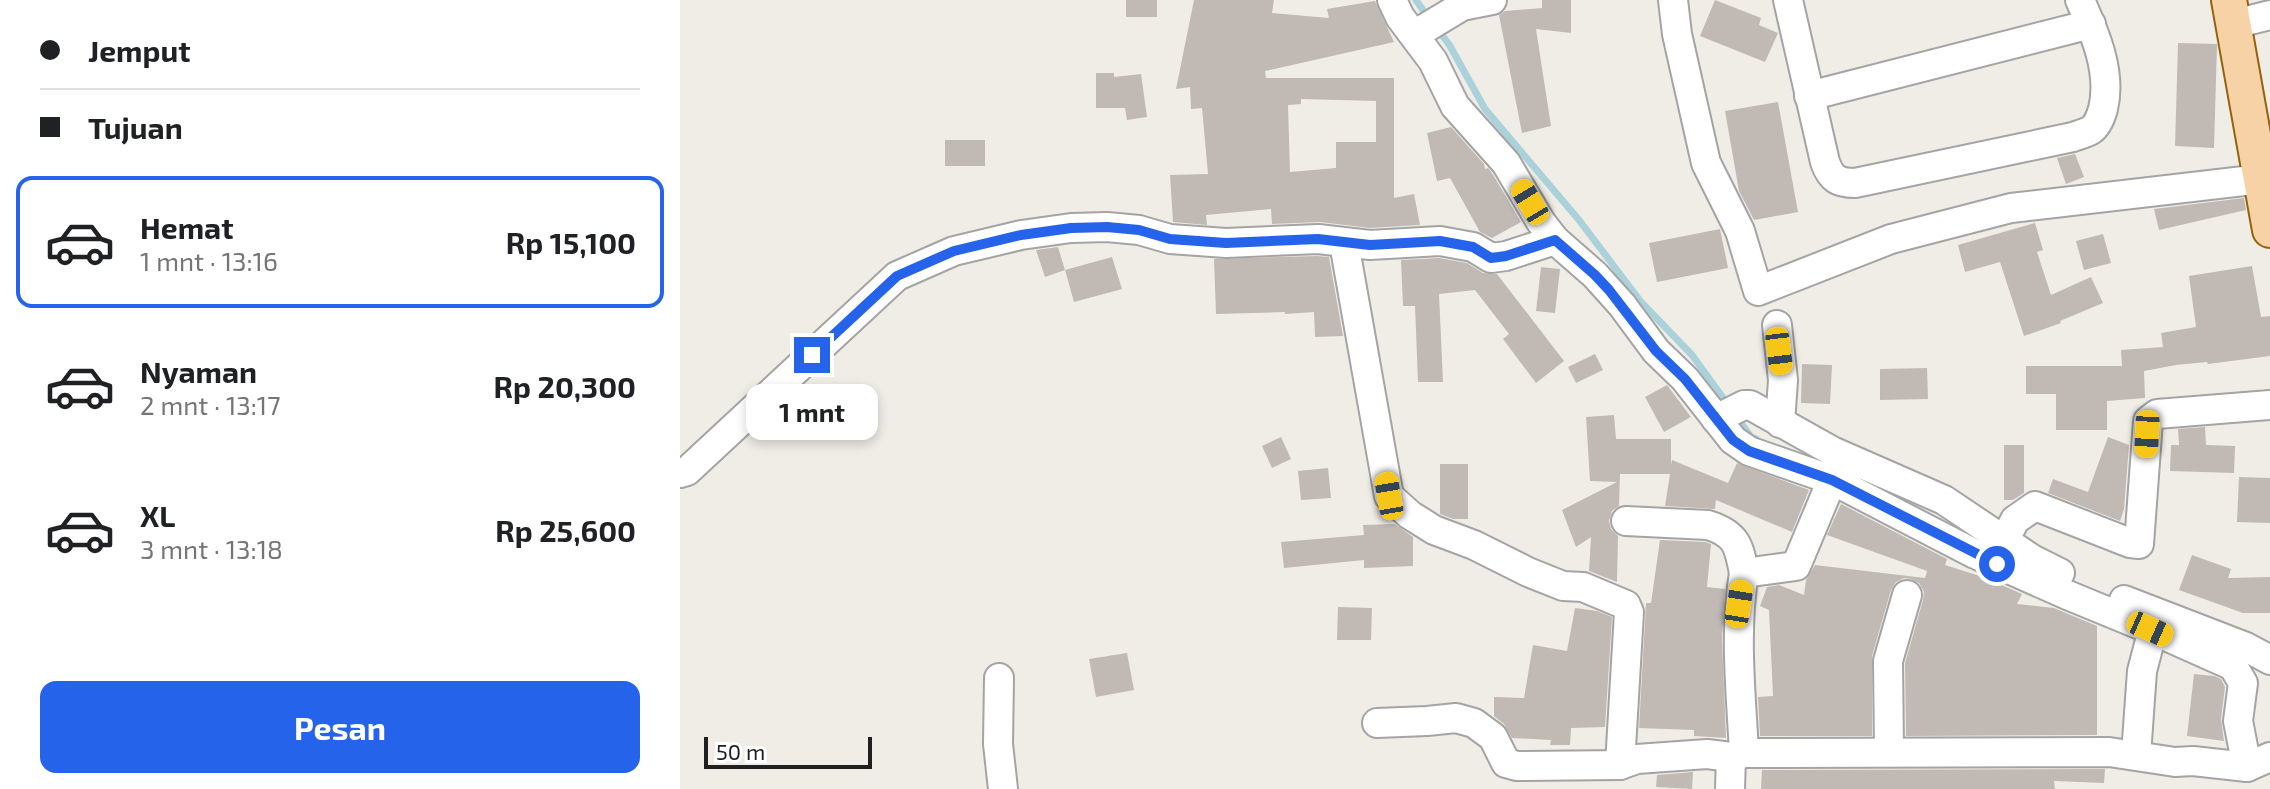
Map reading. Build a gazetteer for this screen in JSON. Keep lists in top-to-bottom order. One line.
{"scale_bar":"50 m","page":{"banner":["Jemput","Tujuan"],"list":[{"name":"Hemat","note":"1 mnt · 13:16","value":"Rp 15,100"},{"name":"Nyaman","note":"2 mnt · 13:17","value":"Rp 20,300"},{"name":"XL","note":"3 mnt · 13:18","value":"Rp 25,600"}],"bubble":"1 mnt","buttons":"Pesan","scale":"50 m"}}
